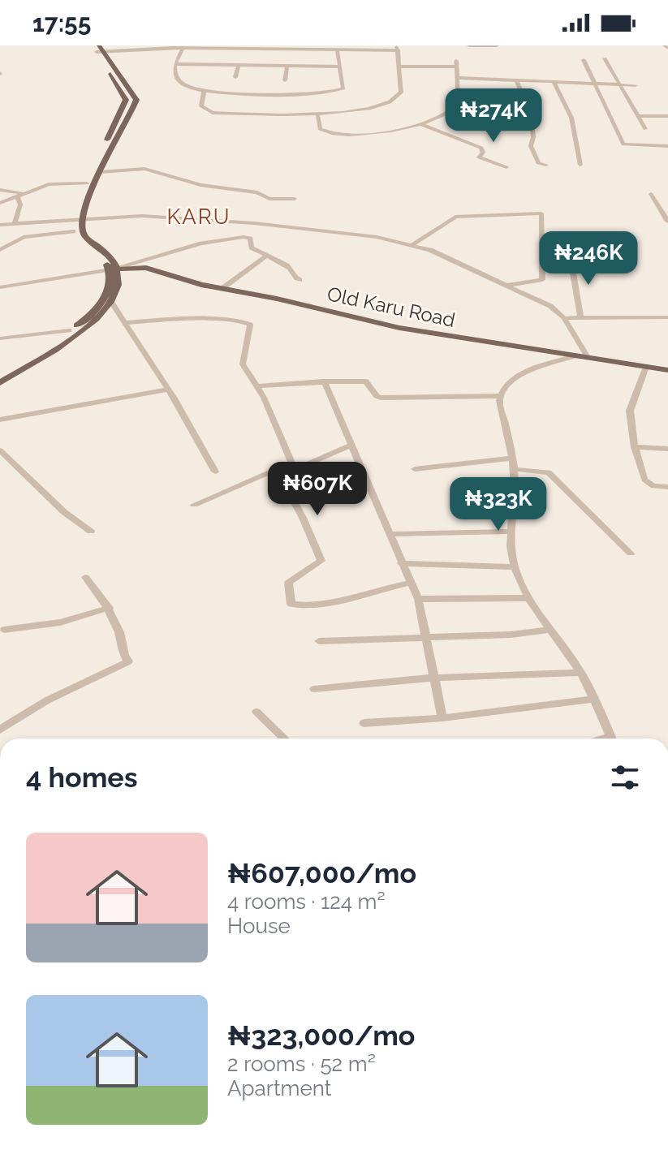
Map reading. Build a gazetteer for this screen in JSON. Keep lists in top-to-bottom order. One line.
{"streets":{"main road":["Old Karu Road"]},"districts":["KARU"],"page":{"status":"17:55","price":["₦274K","₦246K","₦607K","₦323K"],"heading":"4 homes","list":[{"name":"₦607,000/mo","note":"4 rooms · 124 m² · House"},{"name":"₦323,000/mo","note":"2 rooms · 52 m² · Apartment"}]}}
